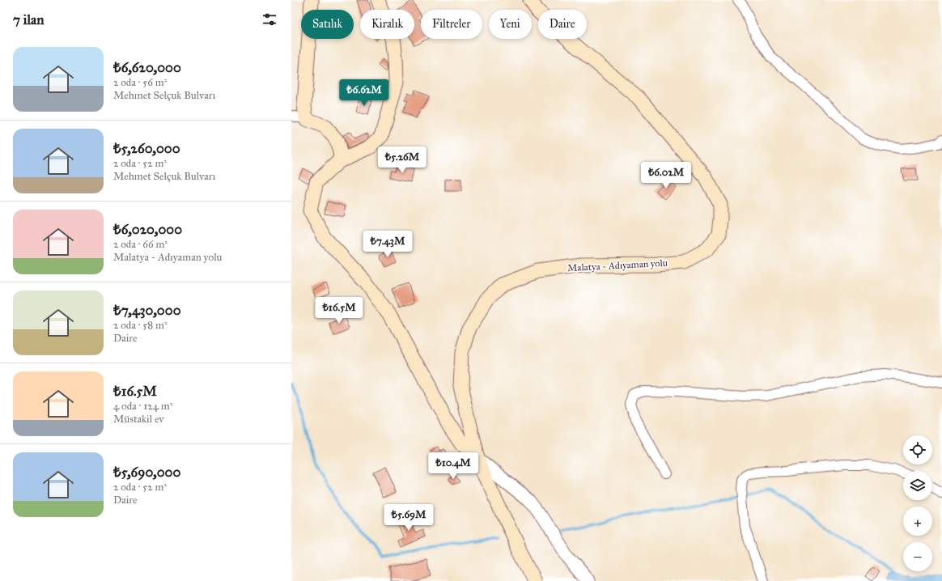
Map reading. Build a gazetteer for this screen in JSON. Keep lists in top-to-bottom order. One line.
{"streets":{"main road":["Malatya - Adıyaman yolu"]},"page":{"heading":"7 ilan","chip":["Satılık","Kiralık","Filtreler","Yeni","Daire"],"list":[{"name":"₺6,620,000","note":"2 oda · 56 m² · Mehmet Selçuk Bulvarı"},{"name":"₺5,260,000","note":"2 oda · 52 m² · Mehmet Selçuk Bulvarı"},{"name":"₺6,020,000","note":"2 oda · 66 m² · Malatya - Adıyaman yolu"},{"name":"₺7,430,000","note":"2 oda · 58 m² · Daire"},{"name":"₺16.5M","note":"4 oda · 124 m² · Müstakil ev"},{"name":"₺5,690,000","note":"2 oda · 52 m² · Daire"}],"price":["₺6.62M","₺5.26M","₺6.02M","₺7.43M","₺16.5M","₺10.4M","₺5.69M"],"map_buttons":["+","−"]}}
